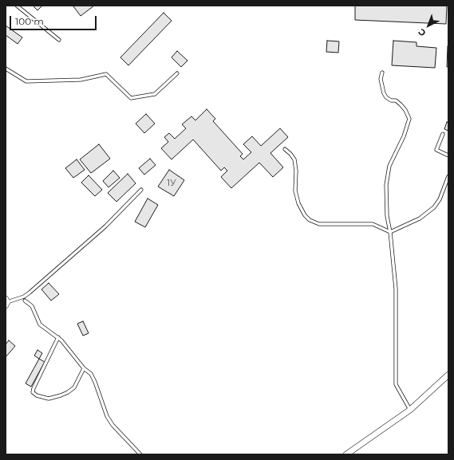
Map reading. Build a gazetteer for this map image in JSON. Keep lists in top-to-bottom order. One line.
{"house_numbers":["1У"],"scale_bar":"100 m","north":"bottom left"}
